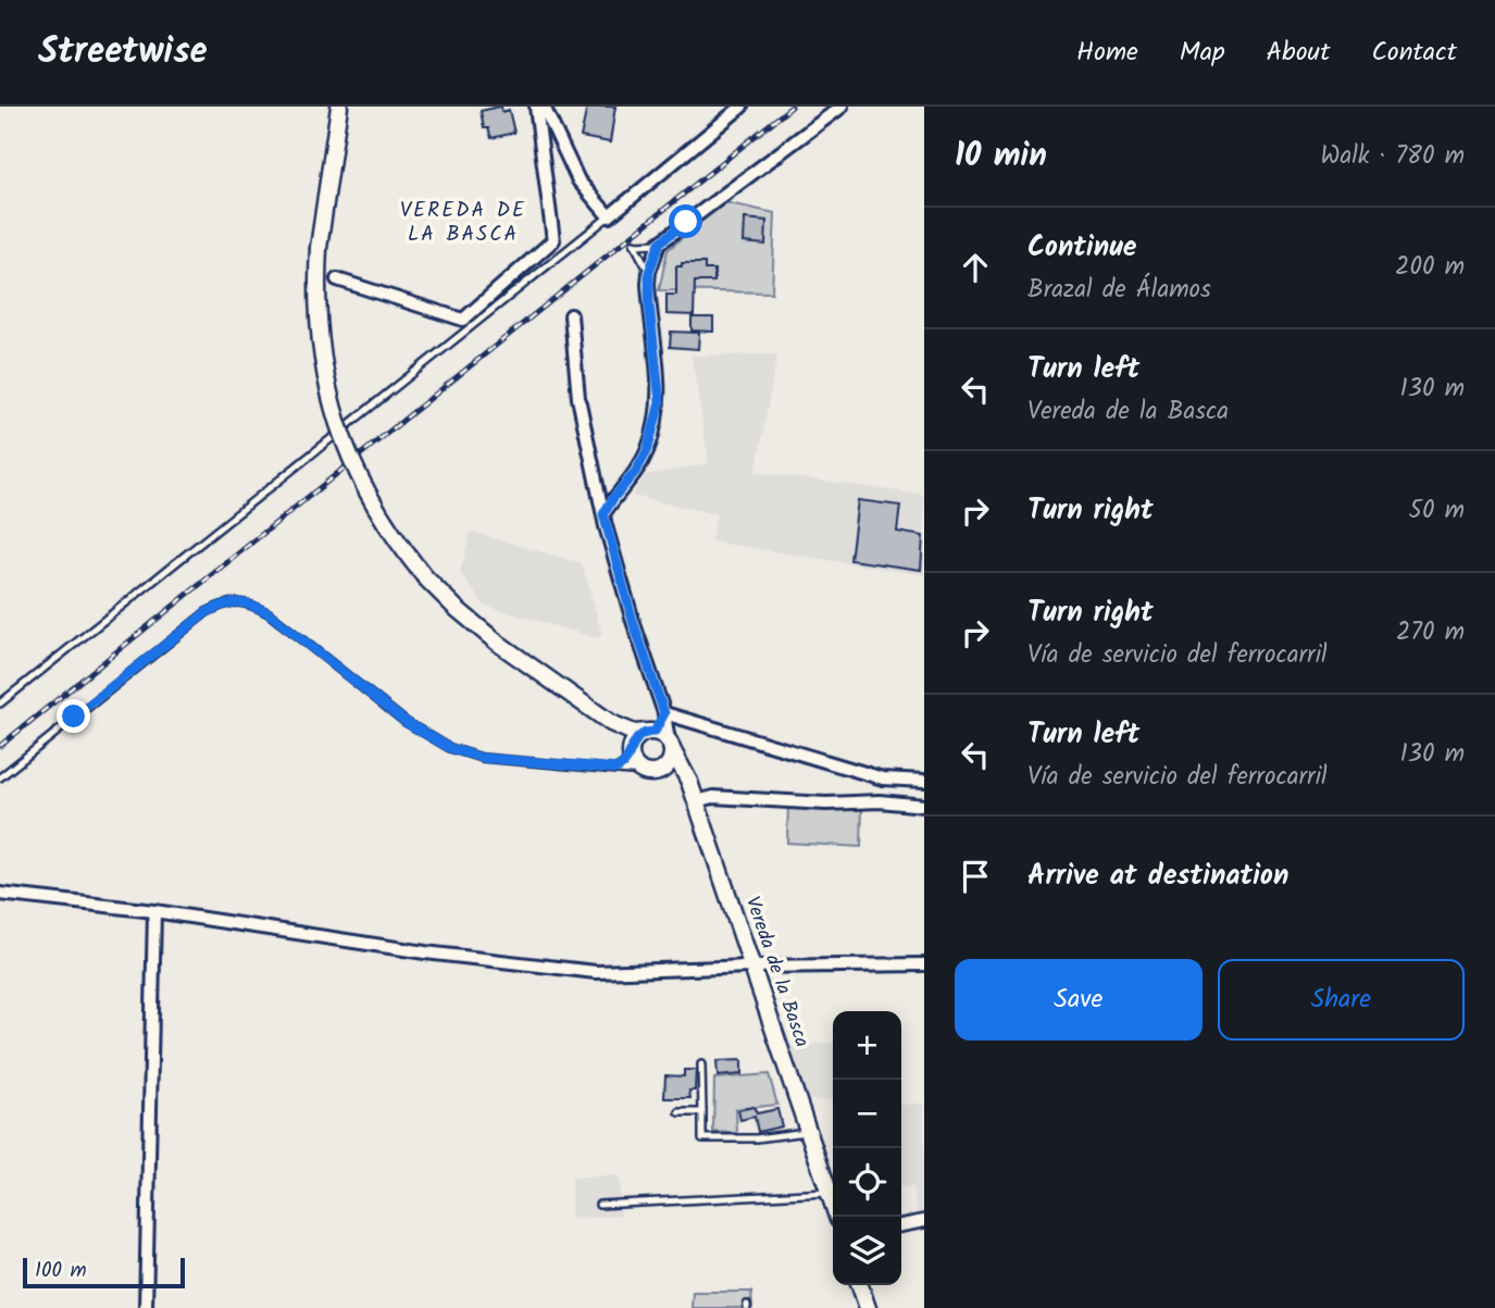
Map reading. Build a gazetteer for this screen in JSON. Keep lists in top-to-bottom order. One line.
{"streets":{"street":["Vereda de la Basca"]},"districts":["VEREDA DE LA BASCA"],"scale_bar":"100 m","page":{"header":"Streetwise","nav":["Home","Map","About","Contact"],"heading":["10 min","Walk · 780 m"],"list":[["Continue","Brazal de Álamos","200 m"],["Turn left","Vereda de la Basca","130 m"],["Turn right","50 m"],["Turn right","Vía de servicio del ferrocarril","270 m"],["Turn left","Vía de servicio del ferrocarril","130 m"],"Arrive at destination"],"buttons":["Save","Share"],"map_buttons":["+","−"],"scale":"100 m"}}
